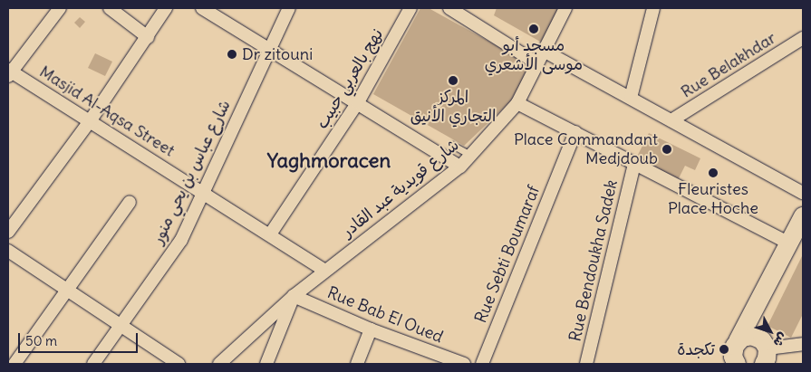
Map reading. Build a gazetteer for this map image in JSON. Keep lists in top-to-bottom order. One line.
{"streets":{"street":["Rue Belakhdar","نهج بالعربي حبيب","Masjid Al-Aqsa Street","شارع عباس بن يحي منور","شارع قويدية عبد القادر","Rue Sebti Boumaraf","Rue Bendoukha Sadek","Rue Bab El Oued"]},"crossings":[["نهج بالعربي حبيب","Masjid Al-Aqsa Street"],["Masjid Al-Aqsa Street","شارع عباس بن يحي منور"],["Masjid Al-Aqsa Street","شارع قويدية عبد القادر"],["شارع قويدية عبد القادر","Rue Bab El Oued"]],"districts":["Yaghmoracen"],"places":["مسجد أبو موسى الأشعري","Dr zitouni","المركز التجاري الأنيق","Place Commandant Medjdoub","Fleuristes Place Hoche","تكجدة"],"scale_bar":"50 m","north":"bottom right"}
